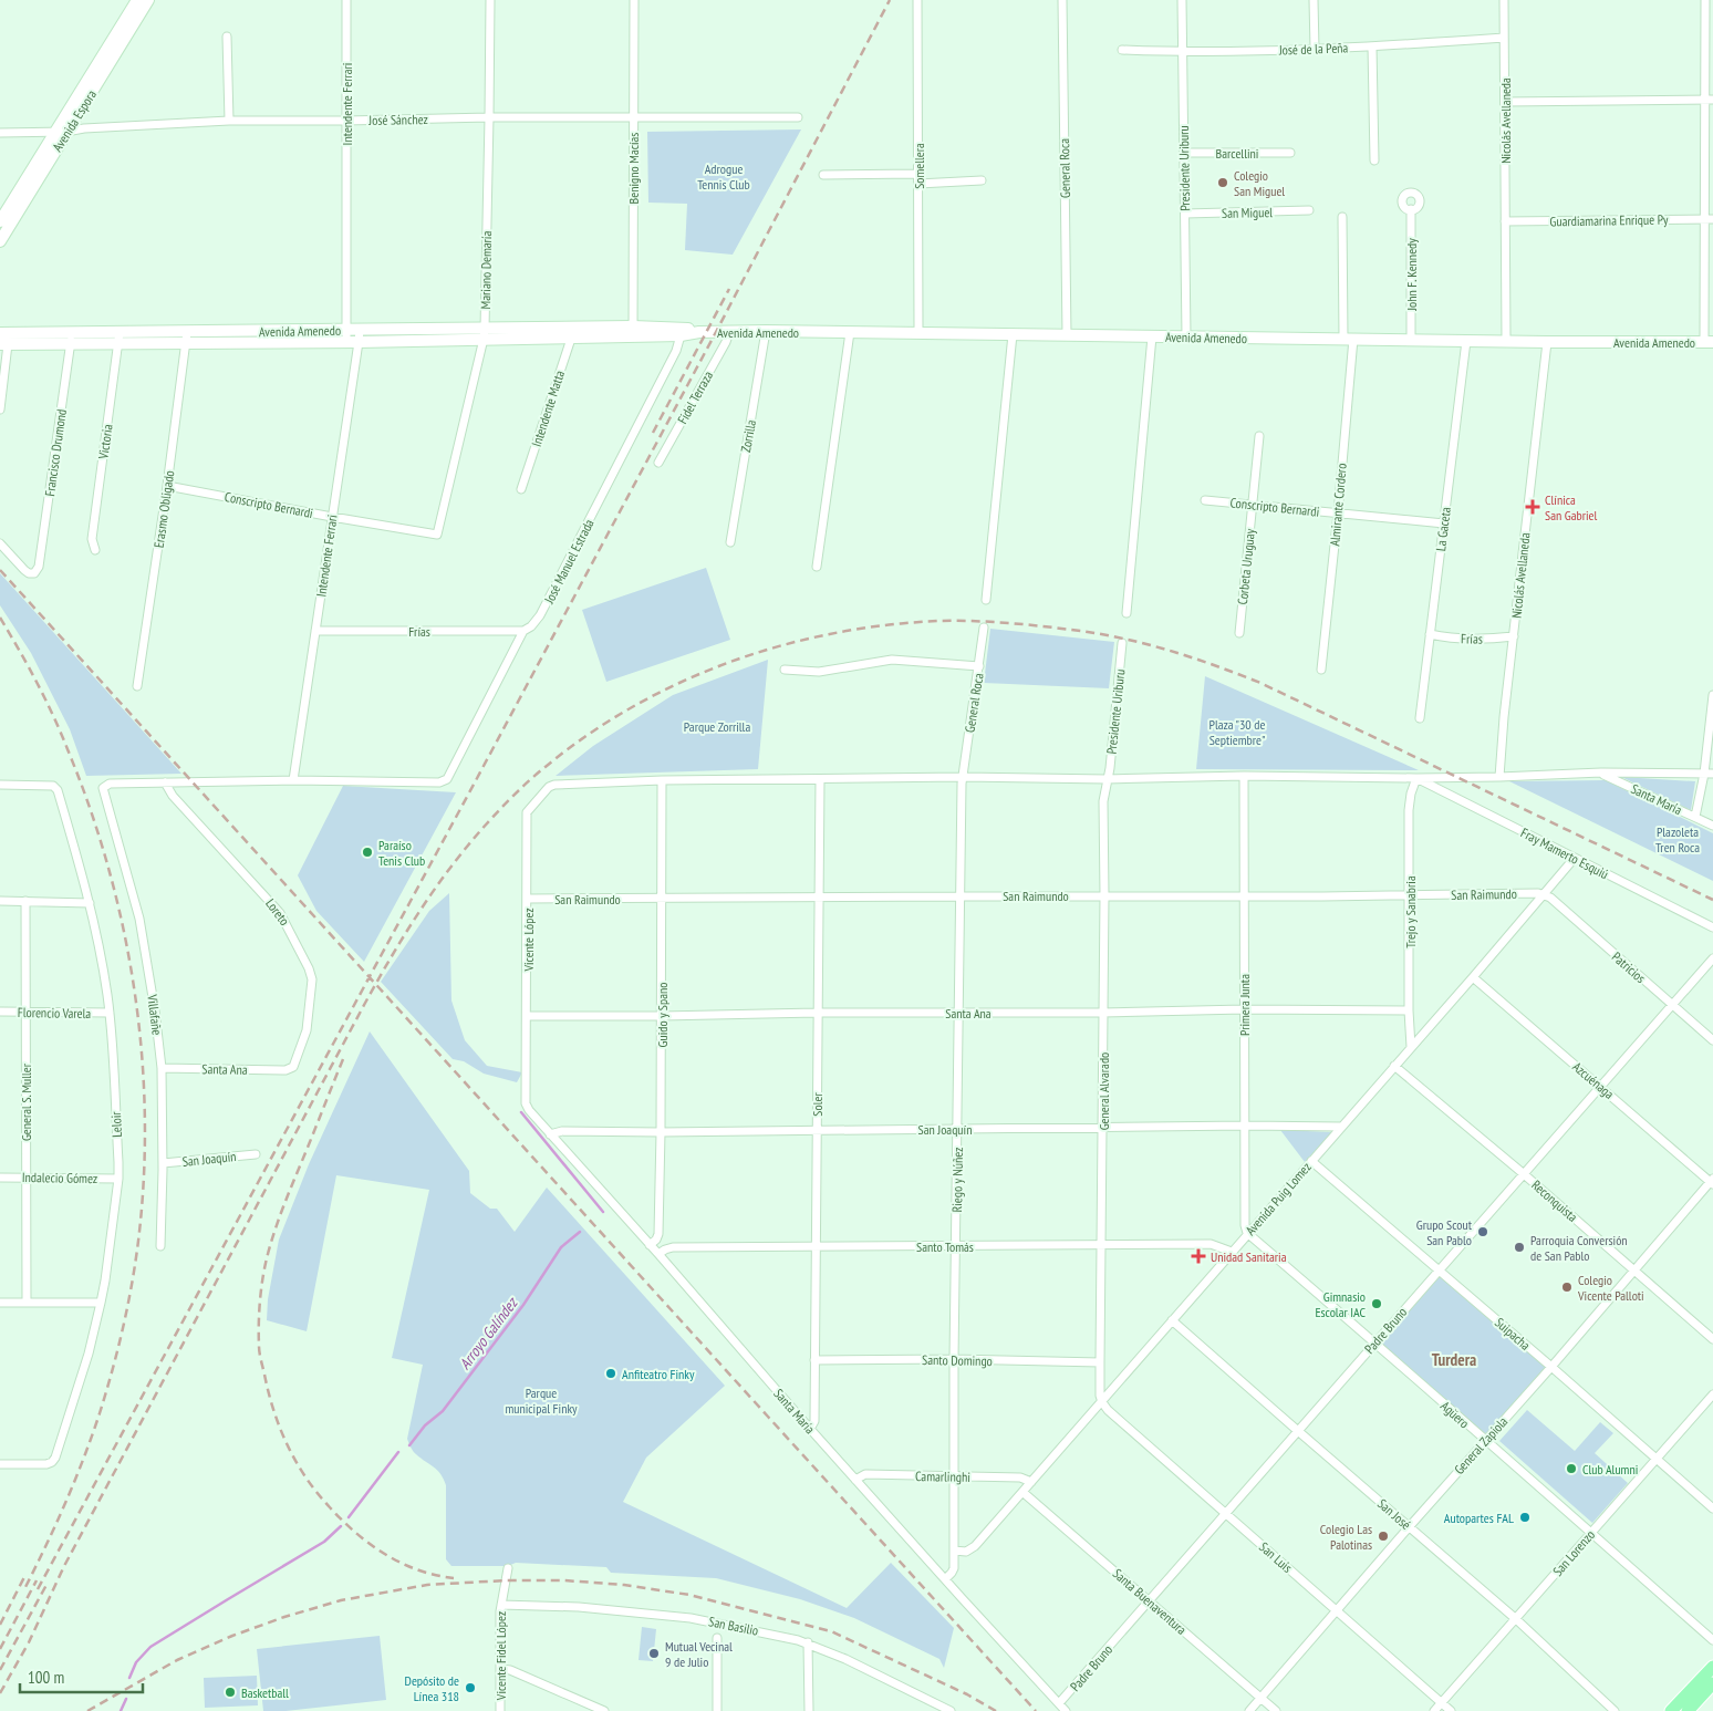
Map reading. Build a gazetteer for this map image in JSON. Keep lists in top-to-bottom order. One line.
{"streets":{"street":["José de la Peña","Intendente Ferrari","José Sánchez","Avenida Espora","Nicolás Avellaneda","Barcellini","Somellera","Benigno Macías","General Roca","Presidente Uriburu","San Miguel","Guardiamarina Enrique Py","Mariano Demaría","John F. Kennedy","Avenida Amenedo","Fidel Terraza","Intendente Matta","Zorrilla","Victoria","Francisco Drumond","Conscripto Bernardi","Almirante Cordero","Erasmo Obligado","La Gaceta","José Manuel Estrada","Corbeta Uruguay","Frías","Santa María","Fray Mamerto Esquiú","San Raimundo","Loreto","Trejo y Sanabria","Vicente López","Patricios","Primera Junta","Florencio Varela","Santa Ana","Villafañe","Guido y Spano","Azcuénaga","General Alvarado","General S. Muller","Soler","Leloir","San Joaquín","Indalecio Gómez","Riego y Núñez","Avenida Puig Lomez","Reconquista","Santo Tomás","Padre Bruno","Suipacha","Santo Domingo","Agüero","General Zapiola","Camarlinghi","San José","San Lorenzo","San Luis","Santa Buenaventura","San Basilio","Vicente Fidel López"]},"crossings":[["José de la Peña","Nicolás Avellaneda"],["José de la Peña","Presidente Uriburu"],["Intendente Ferrari","José Sánchez"],["Intendente Ferrari","Avenida Amenedo"],["Intendente Ferrari","Conscripto Bernardi"],["Intendente Ferrari","José Manuel Estrada"],["Intendente Ferrari","Frías"],["José Sánchez","Avenida Espora"],["José Sánchez","Benigno Macías"],["José Sánchez","Mariano Demaría"],["Nicolás Avellaneda","Guardiamarina Enrique Py"],["Nicolás Avellaneda","Avenida Amenedo"],["Nicolás Avellaneda","Frías"],["Barcellini","Presidente Uriburu"],["Somellera","Avenida Amenedo"],["Benigno Macías","Avenida Amenedo"],["General Roca","Avenida Amenedo"],["General Roca","Riego y Núñez"],["Presidente Uriburu","San Miguel"],["Presidente Uriburu","Avenida Amenedo"],["Presidente Uriburu","General Alvarado"],["Mariano Demaría","Avenida Amenedo"],["Mariano Demaría","Conscripto Bernardi"],["John F. Kennedy","Avenida Amenedo"],["Avenida Amenedo","Fidel Terraza"],["Avenida Amenedo","Intendente Matta"],["Avenida Amenedo","Zorrilla"],["Avenida Amenedo","Victoria"],["Avenida Amenedo","Francisco Drumond"],["Avenida Amenedo","Almirante Cordero"],["Avenida Amenedo","Erasmo Obligado"],["Avenida Amenedo","La Gaceta"],["Avenida Amenedo","José Manuel Estrada"],["Conscripto Bernardi","Almirante Cordero"],["Conscripto Bernardi","Erasmo Obligado"],["Conscripto Bernardi","La Gaceta"],["Conscripto Bernardi","Corbeta Uruguay"],["La Gaceta","Frías"],["José Manuel Estrada","Frías"],["Santa María","Vicente López"],["Santa María","Guido y Spano"],["Santa María","Soler"],["Santa María","San Joaquín"],["Santa María","Riego y Núñez"],["Santa María","Santo Tomás"],["Santa María","Padre Bruno"],["Santa María","Camarlinghi"],["Fray Mamerto Esquiú","Trejo y Sanabria"],["Fray Mamerto Esquiú","Avenida Puig Lomez"],["San Raimundo","Trejo y Sanabria"],["San Raimundo","Vicente López"],["San Raimundo","Patricios"],["San Raimundo","Primera Junta"],["San Raimundo","Guido y Spano"],["San Raimundo","General Alvarado"],["San Raimundo","Soler"],["San Raimundo","Riego y Núñez"],["San Raimundo","Avenida Puig Lomez"],["Loreto","Santa Ana"],["Loreto","Villafañe"],["Trejo y Sanabria","Santa Ana"],["Trejo y Sanabria","Avenida Puig Lomez"],["Vicente López","Santa Ana"],["Vicente López","Guido y Spano"],["Patricios","Avenida Puig Lomez"],["Patricios","Padre Bruno"],["Primera Junta","Santa Ana"],["Primera Junta","San Joaquín"],["Primera Junta","Avenida Puig Lomez"],["Primera Junta","Agüero"],["Florencio Varela","General S. Muller"],["Florencio Varela","Leloir"],["Santa Ana","Villafañe"],["Santa Ana","Guido y Spano"],["Santa Ana","General Alvarado"],["Santa Ana","Soler"],["Santa Ana","Riego y Núñez"],["Villafañe","San Joaquín"],["Guido y Spano","San Joaquín"],["Azcuénaga","Avenida Puig Lomez"],["Azcuénaga","Padre Bruno"],["Azcuénaga","General Zapiola"],["General Alvarado","San Joaquín"],["General Alvarado","Avenida Puig Lomez"],["General Alvarado","Santo Tomás"],["General Alvarado","Santo Domingo"],["General Alvarado","San Luis"],["General S. Muller","Indalecio Gómez"],["Soler","San Joaquín"],["Soler","Santo Tomás"],["Soler","Santo Domingo"],["Leloir","Indalecio Gómez"],["San Joaquín","Riego y Núñez"],["San Joaquín","Avenida Puig Lomez"],["Riego y Núñez","Avenida Puig Lomez"],["Riego y Núñez","Santo Tomás"],["Riego y Núñez","Santo Domingo"],["Riego y Núñez","Camarlinghi"],["Avenida Puig Lomez","Reconquista"],["Avenida Puig Lomez","Santo Tomás"],["Avenida Puig Lomez","Suipacha"],["Avenida Puig Lomez","Agüero"],["Avenida Puig Lomez","Camarlinghi"],["Avenida Puig Lomez","San José"],["Avenida Puig Lomez","San Luis"],["Avenida Puig Lomez","Santa Buenaventura"],["Reconquista","Padre Bruno"],["Reconquista","General Zapiola"],["Padre Bruno","Suipacha"],["Padre Bruno","Agüero"],["Padre Bruno","San José"],["Padre Bruno","San Luis"],["Padre Bruno","Santa Buenaventura"],["Suipacha","General Zapiola"],["Suipacha","San Lorenzo"],["Agüero","General Zapiola"],["Agüero","San Lorenzo"],["General Zapiola","San José"],["General Zapiola","San Luis"],["General Zapiola","Santa Buenaventura"],["San José","San Lorenzo"],["San Lorenzo","San Luis"],["San Basilio","Vicente Fidel López"]],"districts":["Turdera"],"water":["Arroyo Galíndez"],"parks":["Adrogue Tennis Club","Plaza \"30 de Septiembre\"","Parque Zorrilla","Plazoleta Tren Roca","Parque municipal Finky"],"places":{"other":["Colegio San Miguel","Paraíso Tenis Club","Grupo Scout San Pablo","Parroquia Conversión de San Pablo","Colegio Vicente Palloti","Gimnasio Escolar IAC","Anfiteatro Finky","Club Alumni","Autopartes FAL","Colegio Las Palotinas","Mutual Vecinal 9 de Julio","Depósito de Línea 318","Basketball"],"health":["Clínica San Gabriel","Unidad Sanitaria"]},"scale_bar":"100 m"}
